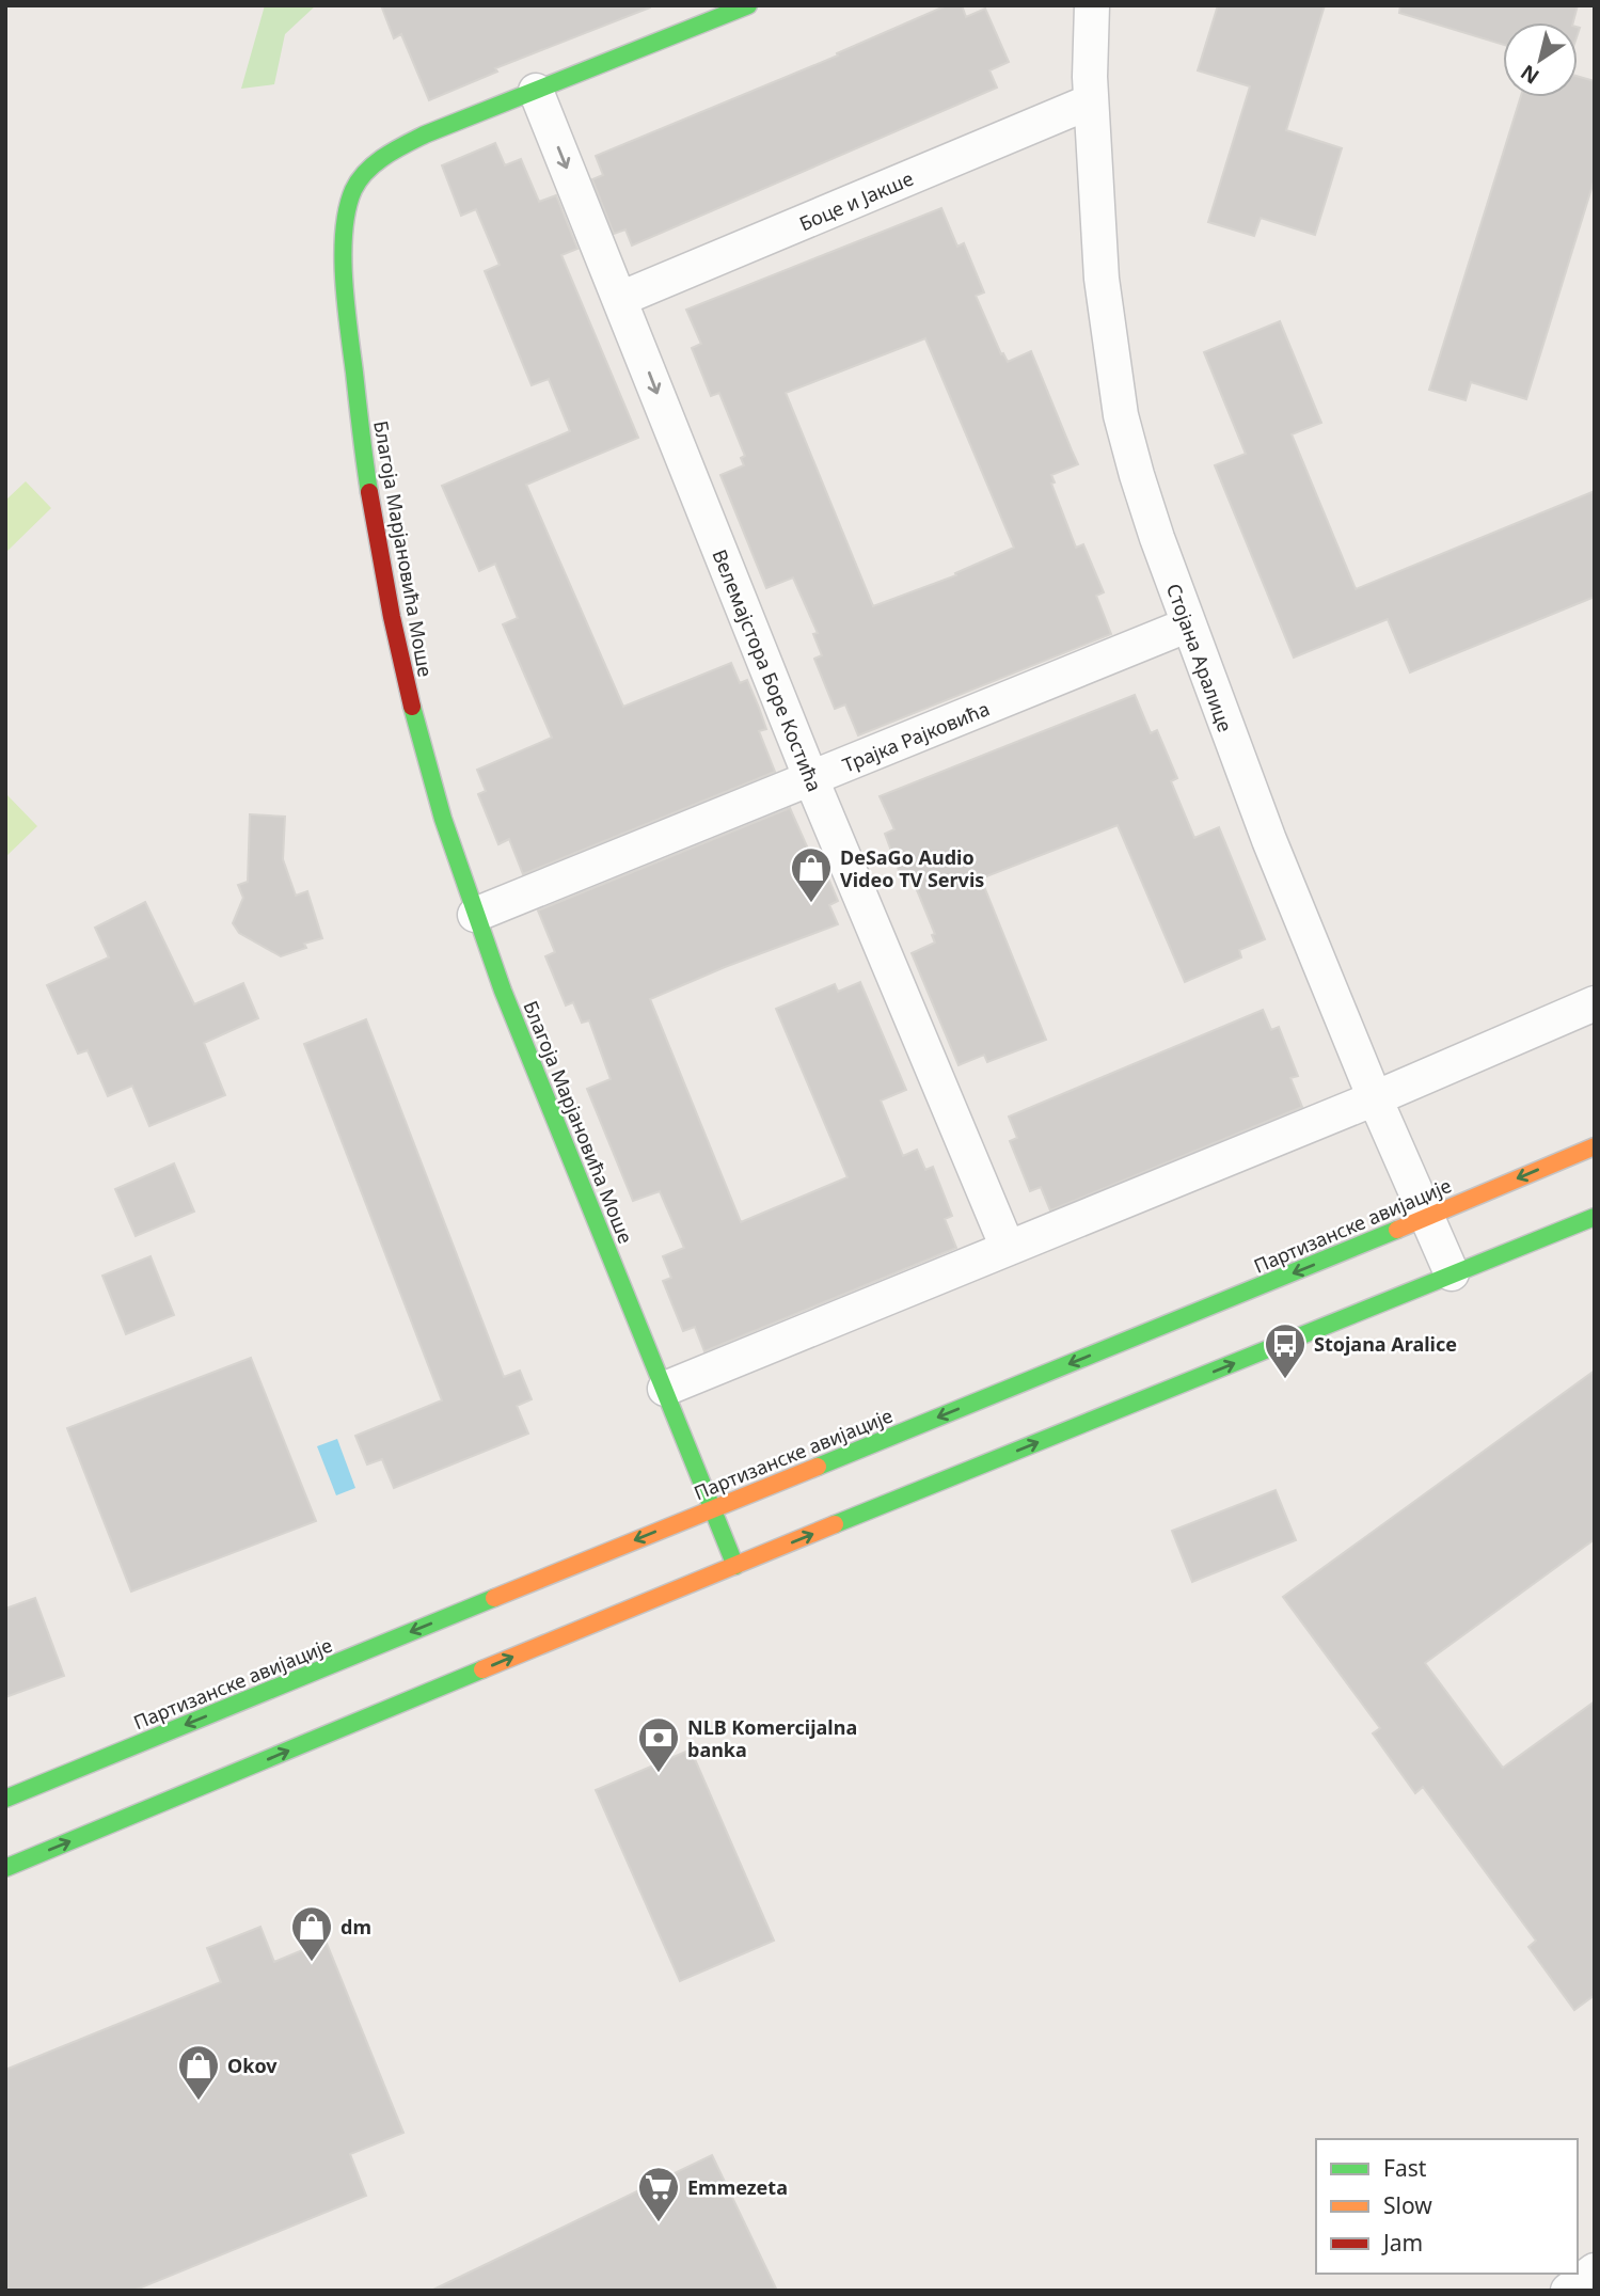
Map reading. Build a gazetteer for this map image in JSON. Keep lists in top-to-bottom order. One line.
{"streets":{"main road":["Благоја Марјановића Моше","Партизанске авијације"],"street":["Боце и Јакше","Стојана Аралице","Велемајстора Боре Костића","Трајка Рајковића"]},"crossings":[["Боце и Јакше","Стојана Аралице"],["Боце и Јакше","Велемајстора Боре Костића"],["Благоја Марјановића Моше","Велемајстора Боре Костића"],["Благоја Марјановића Моше","Трајка Рајковића"],["Благоја Марјановића Моше","Партизанске авијације"],["Стојана Аралице","Трајка Рајковића"],["Стојана Аралице","Партизанске авијације"],["Велемајстора Боре Костића","Трајка Рајковића"]],"one_way":["Велемајстора Боре Костића"],"places":{"shop":["DeSaGo Audio Video TV Servis","dm","Okov"],"bus stop":["Stojana Aralice"],"bank":["NLB Komercijalna banka"],"supermarket":["Emmezeta"]},"legend":["Fast","Slow","Jam"],"north":"bottom left"}
